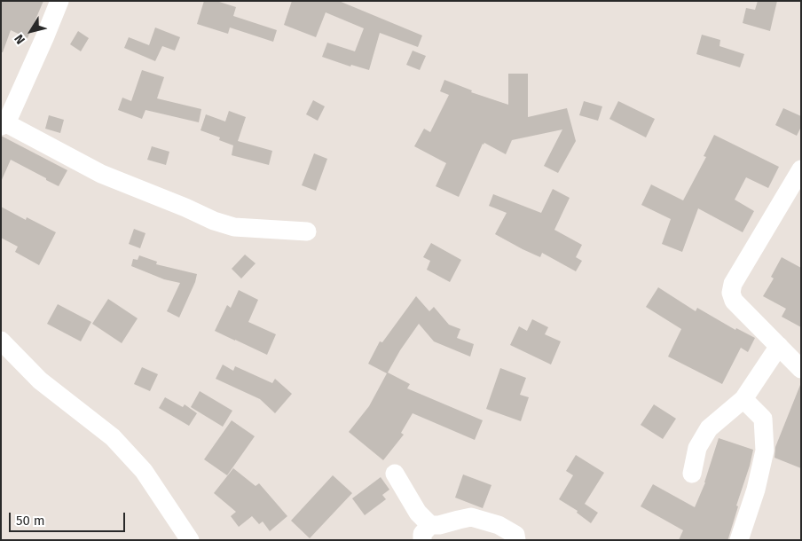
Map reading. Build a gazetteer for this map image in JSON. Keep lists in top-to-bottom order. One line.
{"scale_bar":"50 m","north":"bottom left"}
